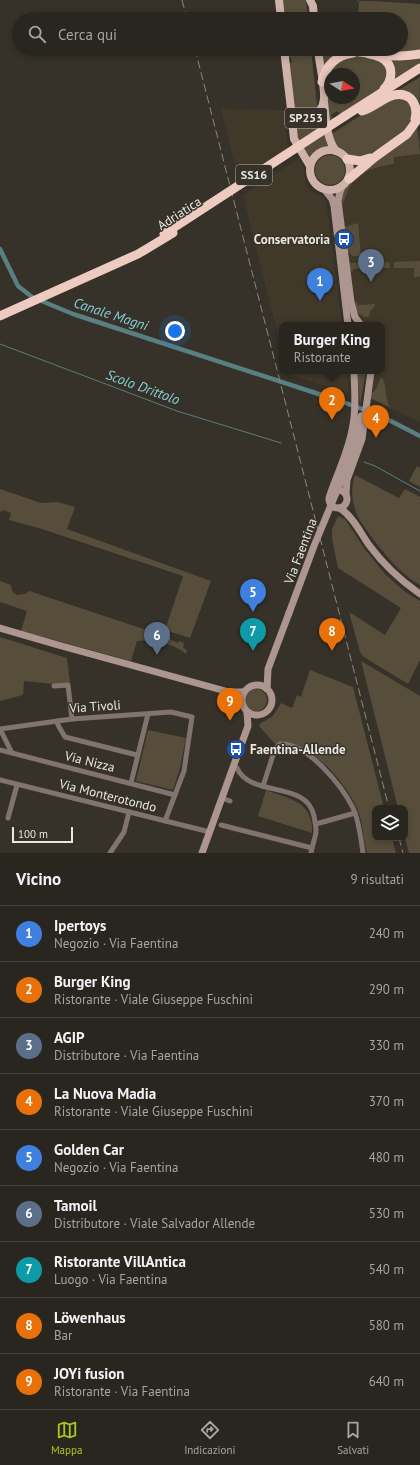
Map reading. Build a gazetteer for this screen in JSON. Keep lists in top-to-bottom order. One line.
{"streets":{"highway":["SS16","Adriatica"],"main road":["SP253","Via Faentina"],"street":["Via Tivoli","Via Nizza","Via Monterotondo"]},"crossings":[["SS16","Adriatica"],["Via Tivoli","Via Nizza"]],"water":["Canale Magni","Scolo Drittolo"],"places":{"bus stop":["Conservatoria","Faentina-Allende"]},"scale_bar":"100 m","north":"right","page":{"search":"Cerca qui","pins":["3","1","2","4","5","7","8","6","9"],"popup":["Burger King","Ristorante"],"scale":"100 m","heading":["Vicino","9 risultati"],"list":[{"mark":"1","name":"Ipertoys","note":"Negozio · Via Faentina","value":"240 m"},{"mark":"2","name":"Burger King","note":"Ristorante · Viale Giuseppe Fuschini","value":"290 m"},{"mark":"3","name":"AGIP","note":"Distributore · Via Faentina","value":"330 m"},{"mark":"4","name":"La Nuova Madia","note":"Ristorante · Viale Giuseppe Fuschini","value":"370 m"},{"mark":"5","name":"Golden Car","note":"Negozio · Via Faentina","value":"480 m"},{"mark":"6","name":"Tamoil","note":"Distributore · Viale Salvador Allende","value":"530 m"},{"mark":"7","name":"Ristorante VillAntica","note":"Luogo · Via Faentina","value":"540 m"},{"mark":"8","name":"Löwenhaus","note":"Bar","value":"580 m"},{"mark":"9","name":"JOYi fusion","note":"Ristorante · Via Faentina","value":"640 m"}],"nav":["Mappa","Indicazioni","Salvati"]}}
